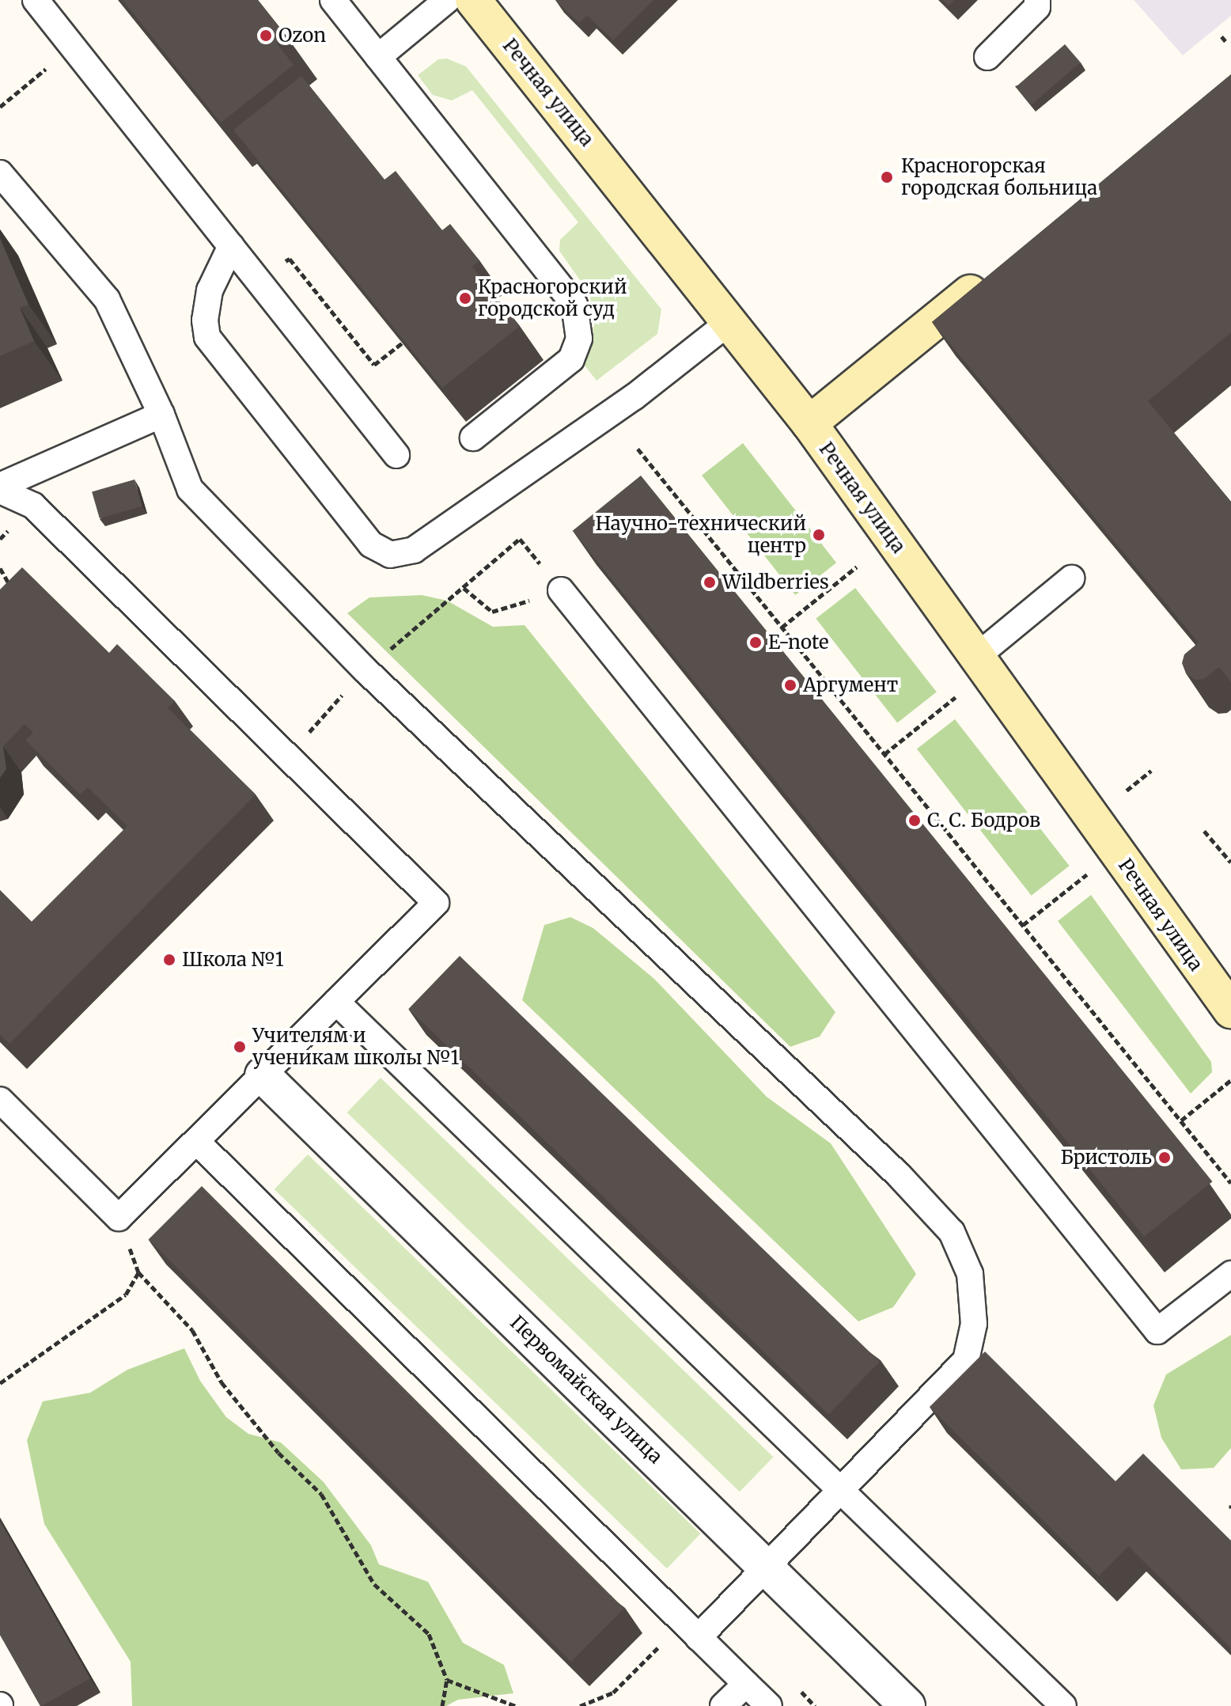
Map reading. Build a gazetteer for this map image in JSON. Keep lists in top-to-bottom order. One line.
{"streets":{"main road":["Речная улица"],"street":["Первомайская улица"]},"places":["Ozon","Красногорская городская больница","Красногорский городской суд","Научно-технический центр","Wildberries","E-note","Аргумент","С. С. Бодров","Школа №1","Учителям и ученикам школы №1","Бристоль"]}
